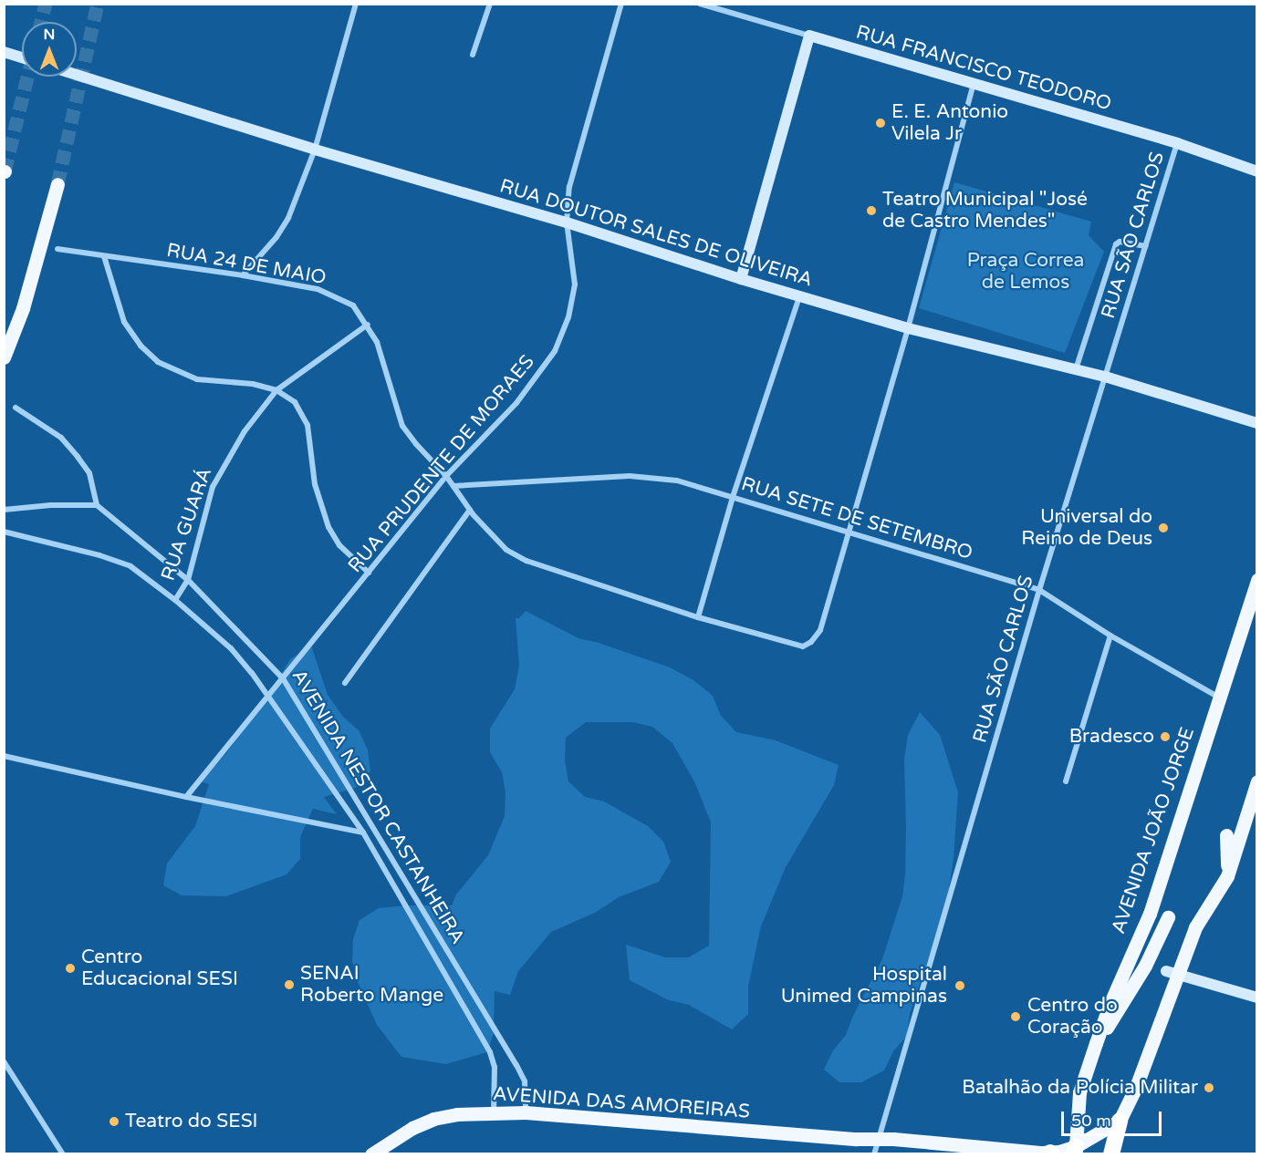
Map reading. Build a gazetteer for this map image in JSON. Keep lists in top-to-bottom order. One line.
{"streets":{"main road":["RUA FRANCISCO TEODORO","RUA DOUTOR SALES DE OLIVEIRA","AVENIDA JOÃO JORGE","AVENIDA DAS AMOREIRAS"],"street":["RUA SÃO CARLOS","RUA 24 DE MAIO","RUA PRUDENTE DE MORAES","RUA SETE DE SETEMBRO","RUA GUARÁ","AVENIDA NESTOR CASTANHEIRA"]},"crossings":[["RUA FRANCISCO TEODORO","RUA SÃO CARLOS"],["RUA DOUTOR SALES DE OLIVEIRA","RUA SÃO CARLOS"],["RUA DOUTOR SALES DE OLIVEIRA","RUA PRUDENTE DE MORAES"],["RUA SÃO CARLOS","RUA SETE DE SETEMBRO"],["RUA SÃO CARLOS","AVENIDA DAS AMOREIRAS"],["RUA 24 DE MAIO","RUA PRUDENTE DE MORAES"],["RUA 24 DE MAIO","RUA SETE DE SETEMBRO"],["RUA 24 DE MAIO","RUA GUARÁ"],["RUA PRUDENTE DE MORAES","AVENIDA NESTOR CASTANHEIRA"],["RUA SETE DE SETEMBRO","AVENIDA JOÃO JORGE"],["RUA GUARÁ","AVENIDA NESTOR CASTANHEIRA"],["AVENIDA NESTOR CASTANHEIRA","AVENIDA DAS AMOREIRAS"]],"parks":["Praça Correa de Lemos"],"places":["E. E. Antonio Vilela Jr","Teatro Municipal \"José de Castro Mendes\"","Universal do Reino de Deus","Bradesco","Centro Educacional SESI","SENAI Roberto Mange","Hospital Unimed Campinas","Centro do Coração","Batalhão da Polícia Militar","Teatro do SESI"],"scale_bar":"50 m","north":"top"}
